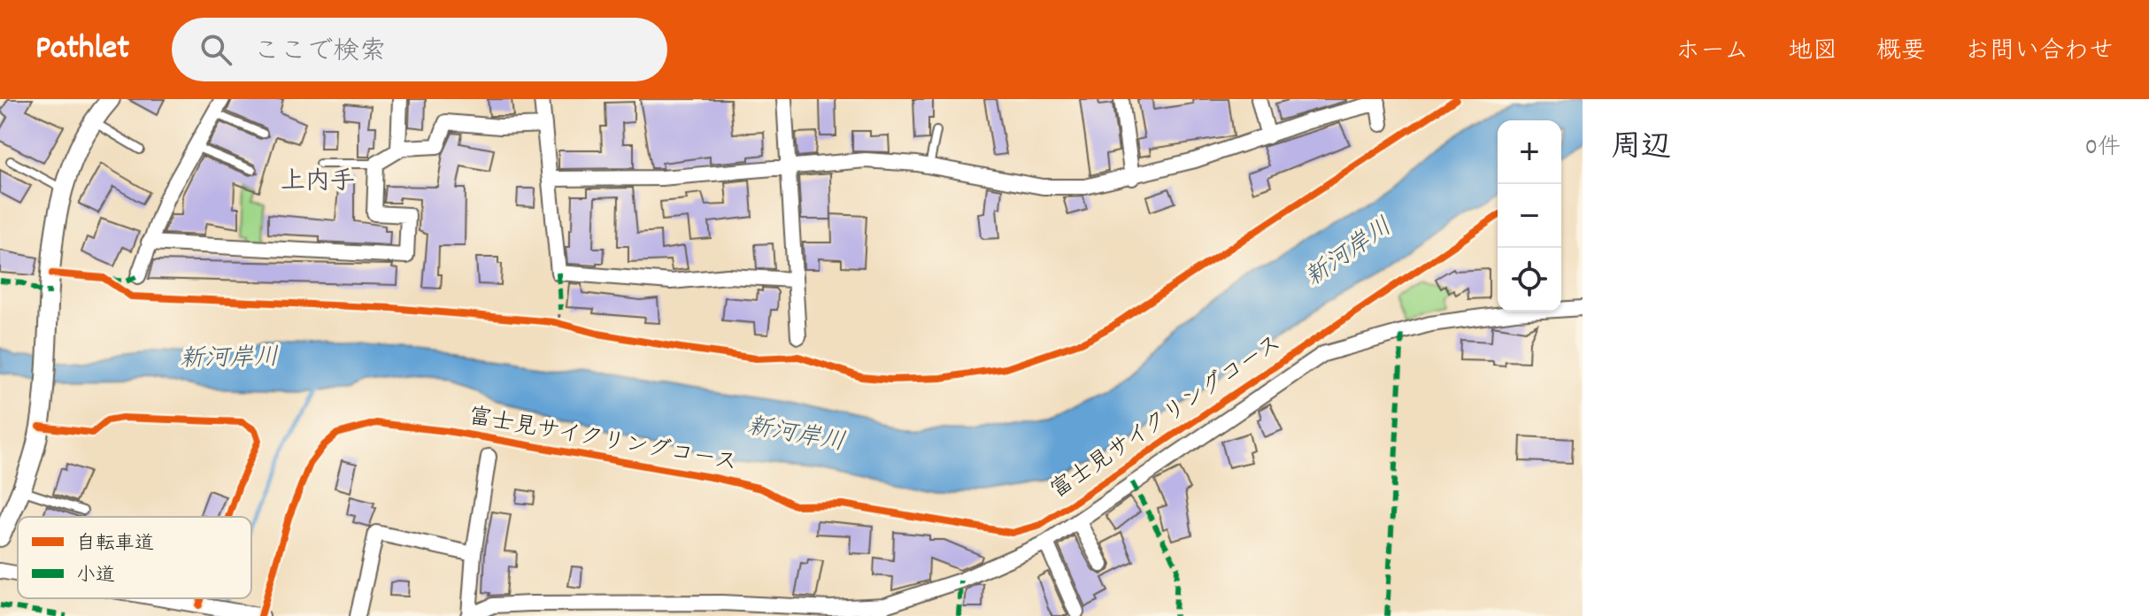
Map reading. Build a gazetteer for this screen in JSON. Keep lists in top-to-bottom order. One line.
{"streets":{"cycle path":["富士見サイクリングコース"]},"districts":["上内手"],"water":["新河岸川"],"legend":["自転車道","小道"],"page":{"header":"Pathlet","search":"ここで検索","nav":["ホーム","地図","概要","お問い合わせ"],"heading":["周辺","0件"],"map_buttons":["+","−"]}}
